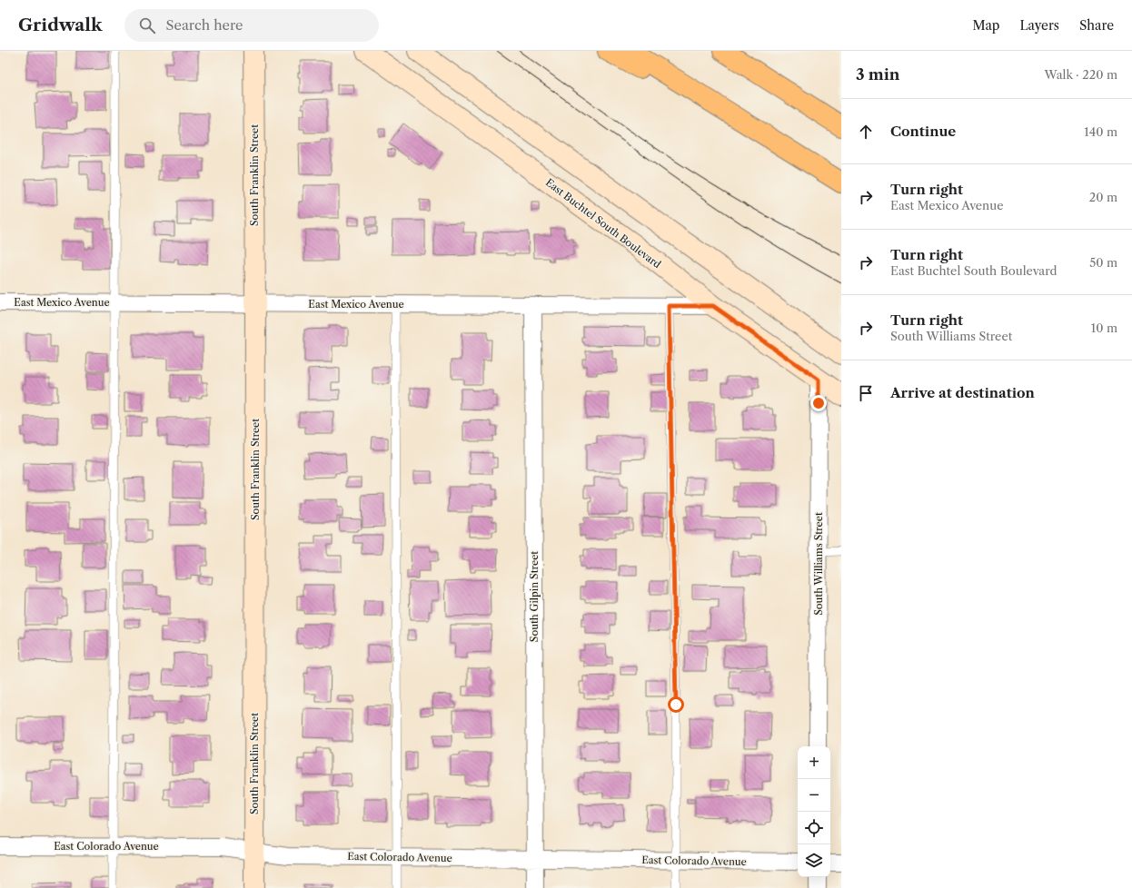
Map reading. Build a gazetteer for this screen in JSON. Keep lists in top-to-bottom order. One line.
{"streets":{"main road":["South Franklin Street","East Buchtel South Boulevard"],"street":["East Mexico Avenue","South Williams Street","South Gilpin Street","East Colorado Avenue"]},"crossings":[["South Franklin Street","East Mexico Avenue"],["South Franklin Street","East Colorado Avenue"],["East Buchtel South Boulevard","East Mexico Avenue"],["East Buchtel South Boulevard","South Williams Street"],["East Mexico Avenue","South Gilpin Street"],["South Gilpin Street","East Colorado Avenue"]],"page":{"header":"Gridwalk","search":"Search here","nav":["Map","Layers","Share"],"heading":["3 min","Walk · 220 m"],"list":[["Continue","140 m"],["Turn right","East Mexico Avenue","20 m"],["Turn right","East Buchtel South Boulevard","50 m"],["Turn right","South Williams Street","10 m"],"Arrive at destination"],"map_buttons":["+","−"]}}
